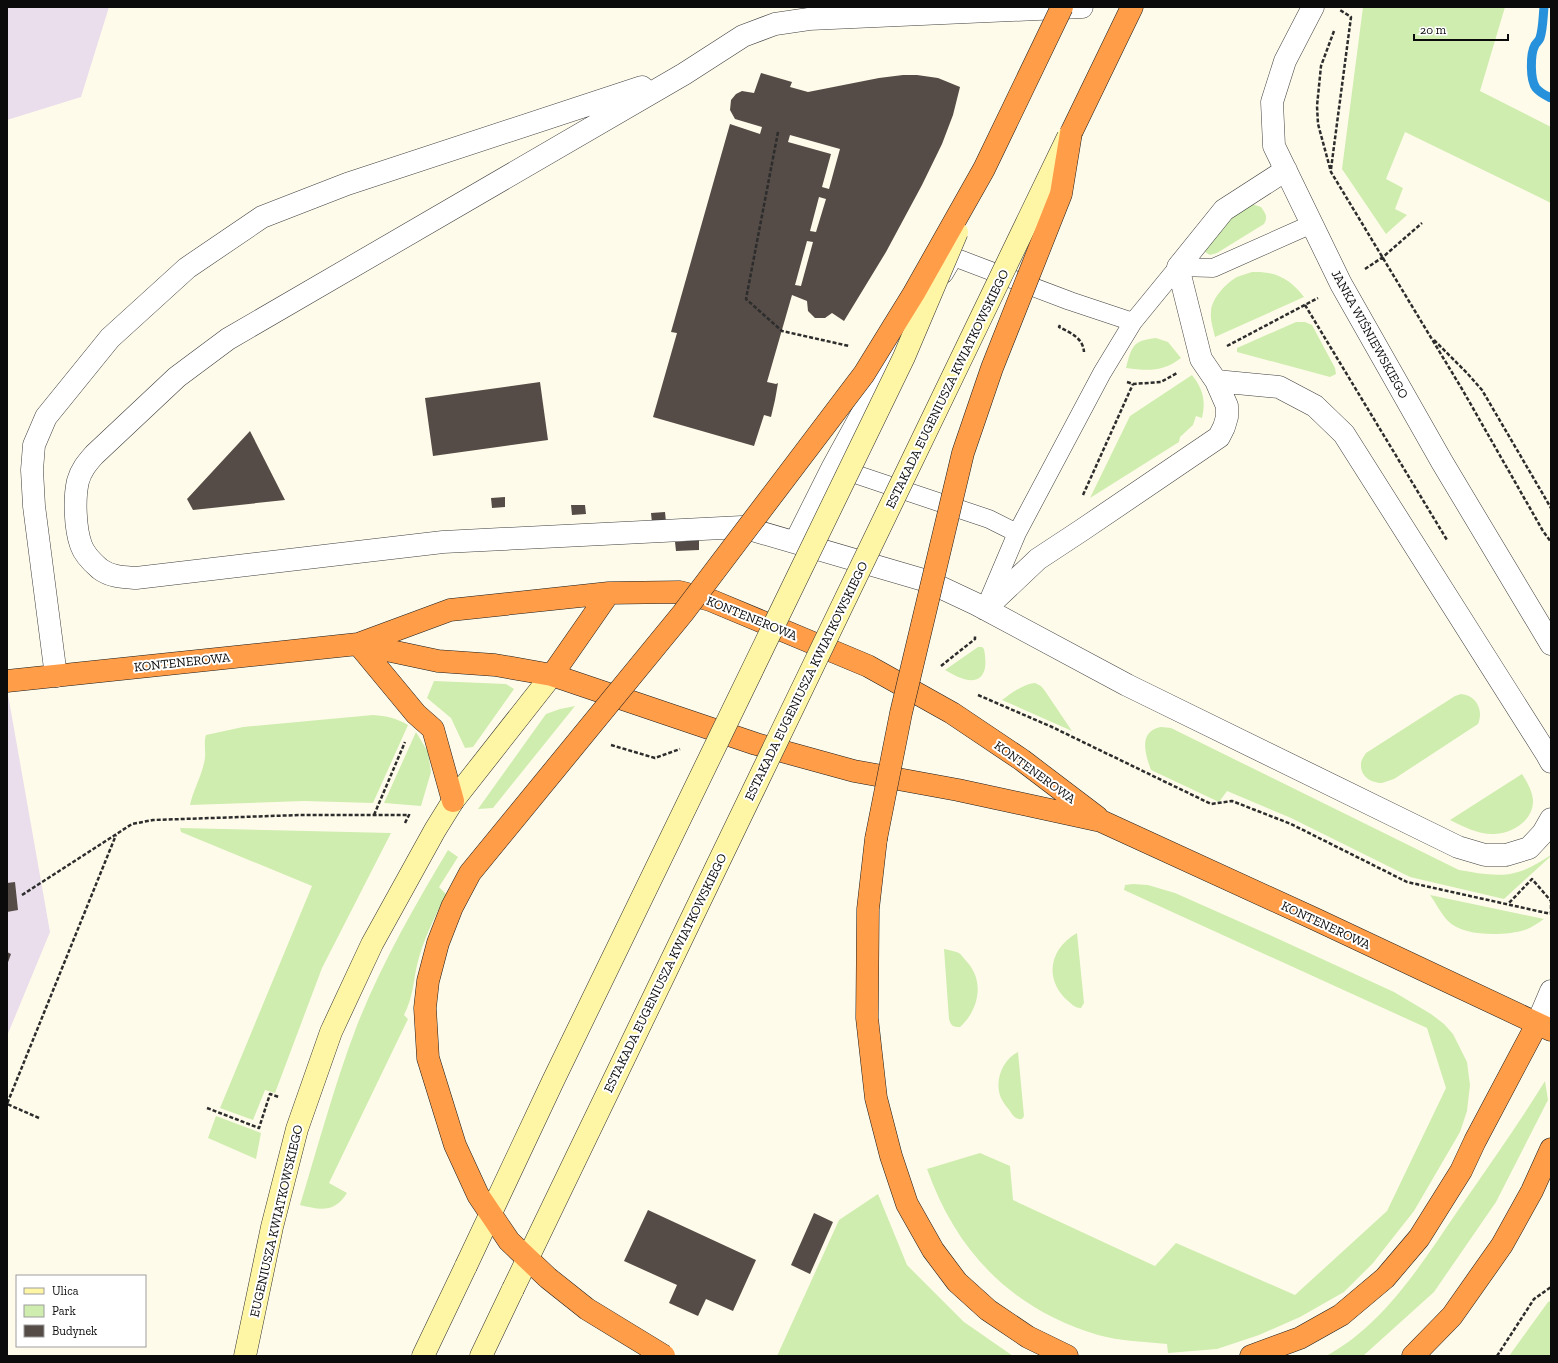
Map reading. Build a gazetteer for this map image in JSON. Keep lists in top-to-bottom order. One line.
{"streets":{"highway":["ESTAKADA EUGENIUSZA KWIATKOWSKIEGO","KONTENEROWA"],"main road":["EUGENIUSZA KWIATKOWSKIEGO"],"street":["JANKA WIŚNIEWSKIEGO"]},"crossings":[["KONTENEROWA","EUGENIUSZA KWIATKOWSKIEGO"]],"legend":["Ulica","Park","Budynek"],"scale_bar":"20 m"}
